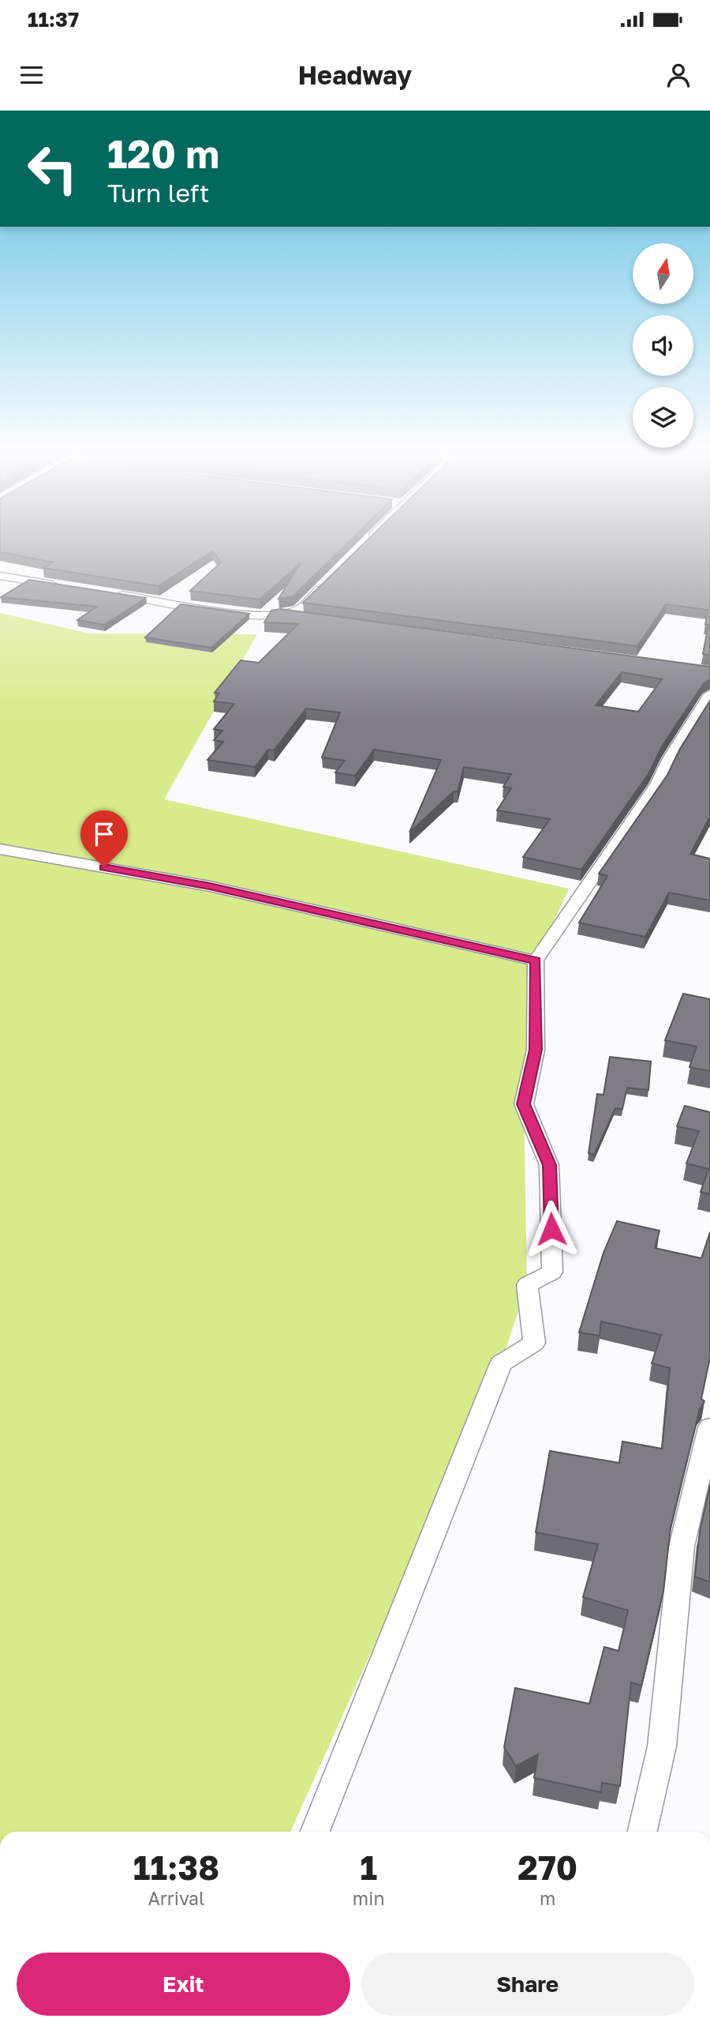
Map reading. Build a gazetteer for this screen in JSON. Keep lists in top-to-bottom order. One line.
{"north":"top","page":{"status":"11:37","header":"Headway","turn":["120 m","Turn left"],"eta":["11:38","Arrival","1","min","270","m"],"buttons":["Exit","Share"]}}
